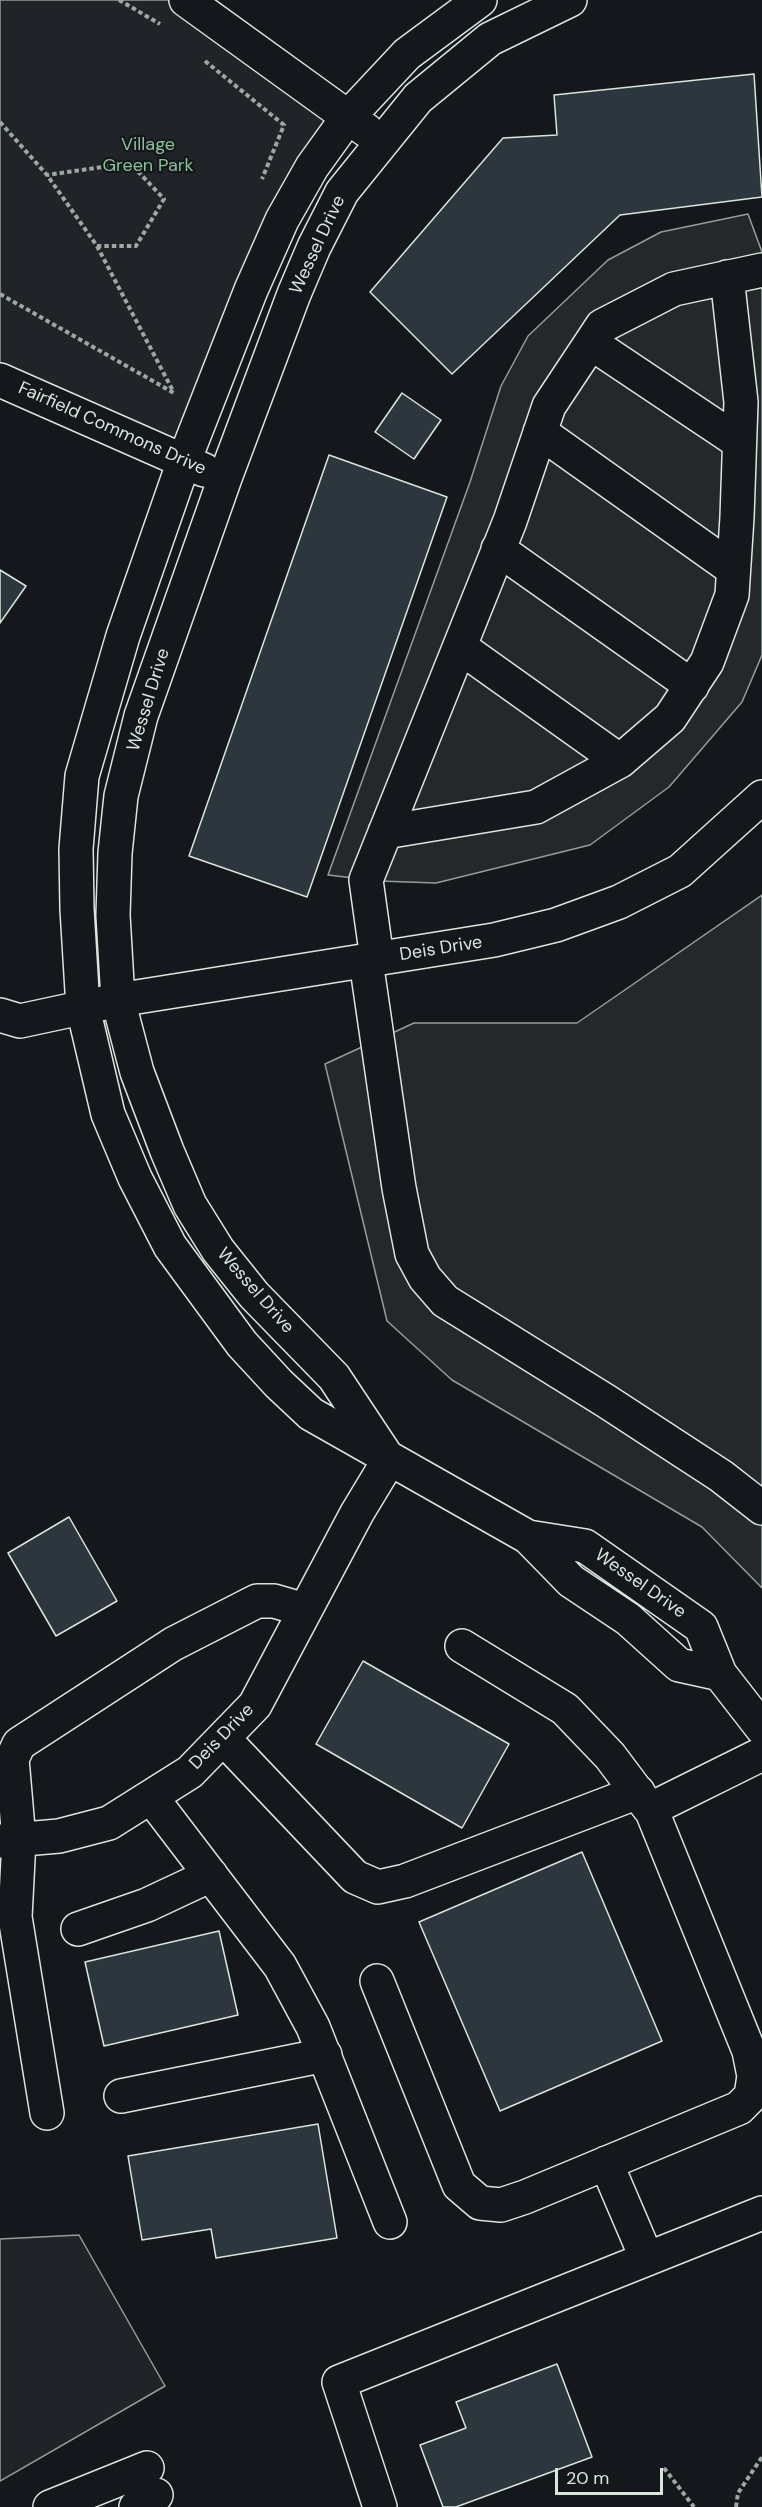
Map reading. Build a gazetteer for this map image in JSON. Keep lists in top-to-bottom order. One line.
{"streets":{"street":["Wessel Drive","Fairfield Commons Drive","Deis Drive"]},"crossings":[["Wessel Drive","Fairfield Commons Drive"],["Wessel Drive","Deis Drive"]],"parks":["Village Green Park"],"scale_bar":"20 m"}
